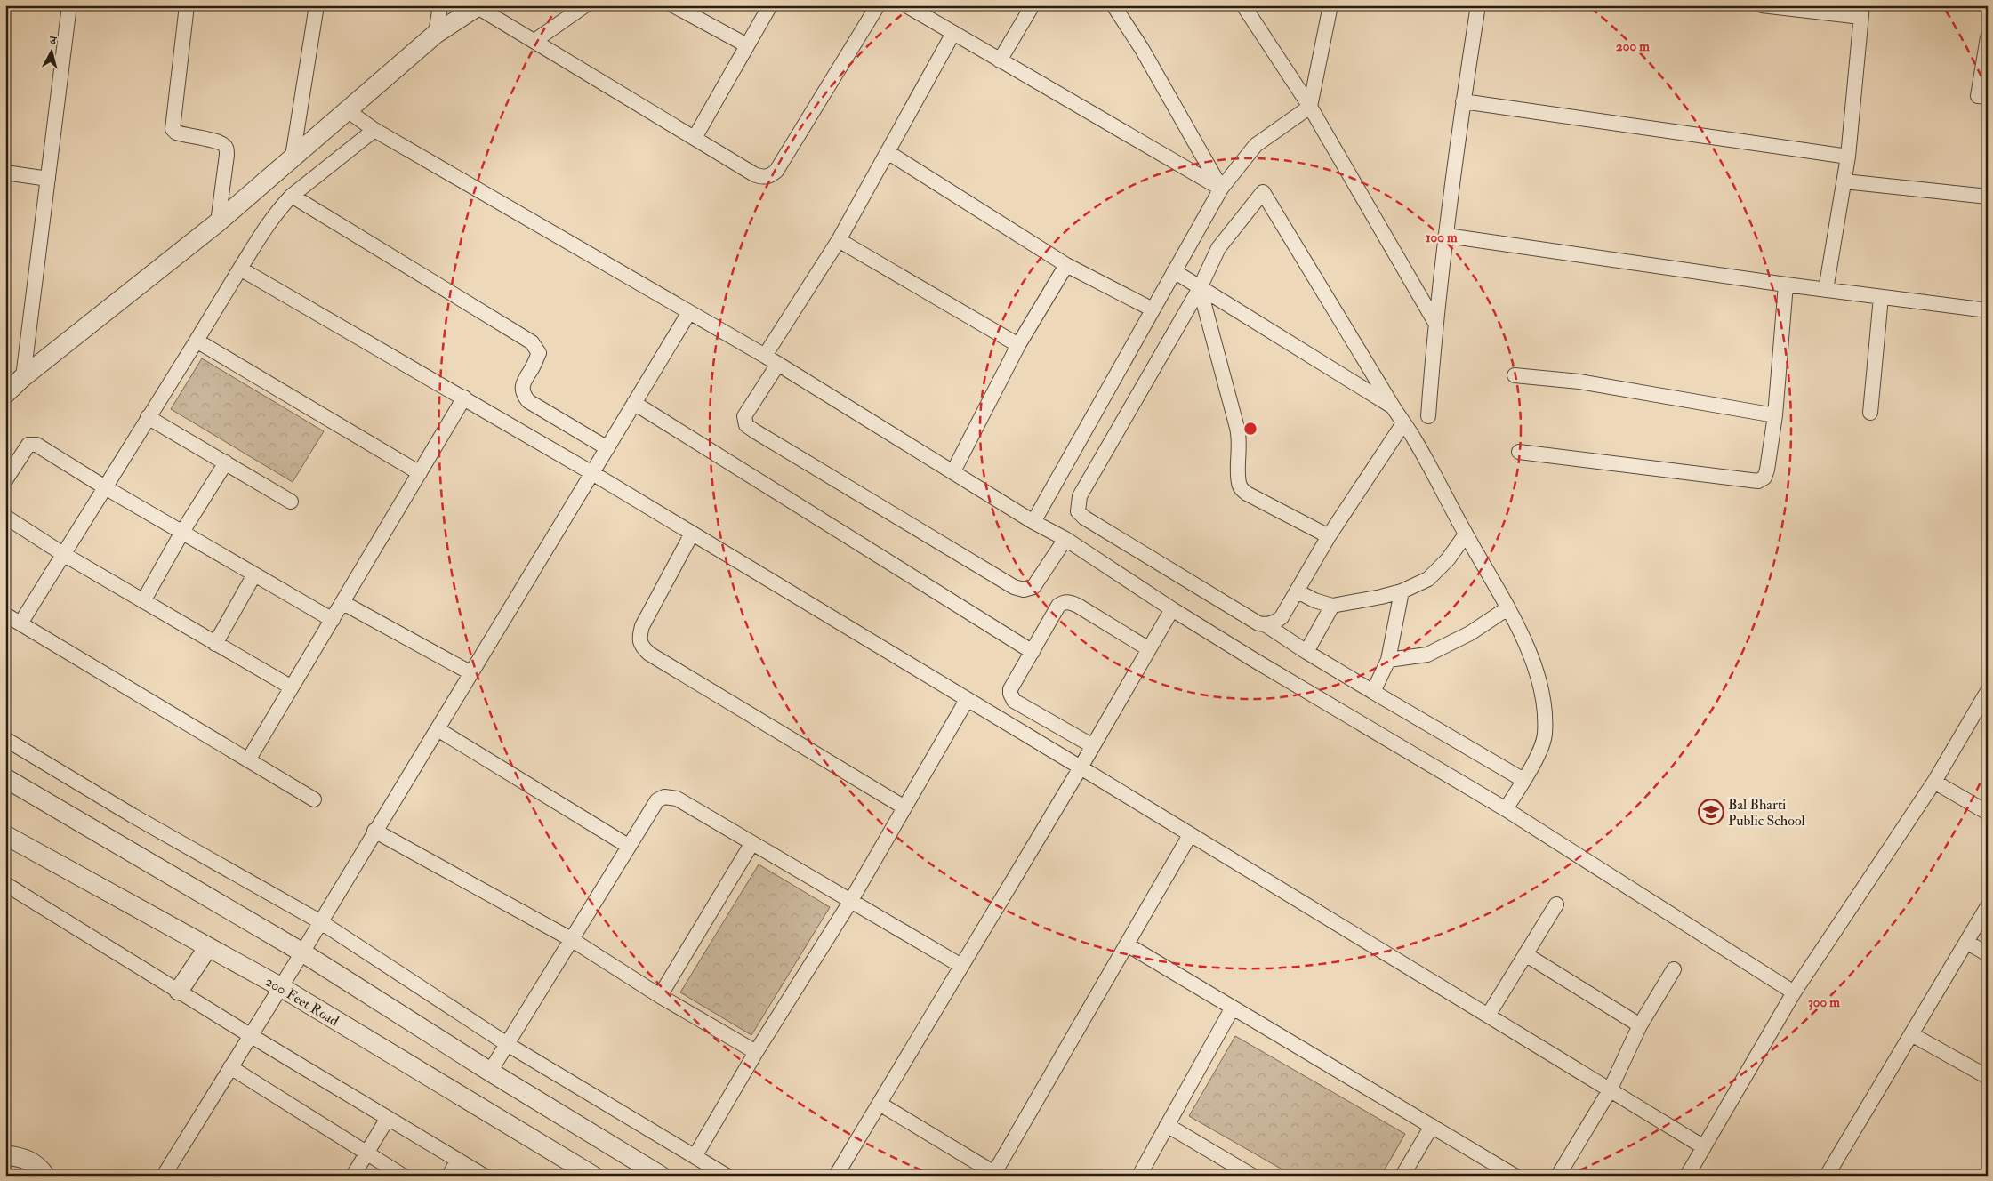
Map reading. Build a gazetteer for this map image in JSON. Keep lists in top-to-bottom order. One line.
{"streets":{"street":["200 Feet Road"]},"places":{"school or university":["Bal Bharti Public School"]},"north":"top","rings":["200 m","100 m","300 m"]}
